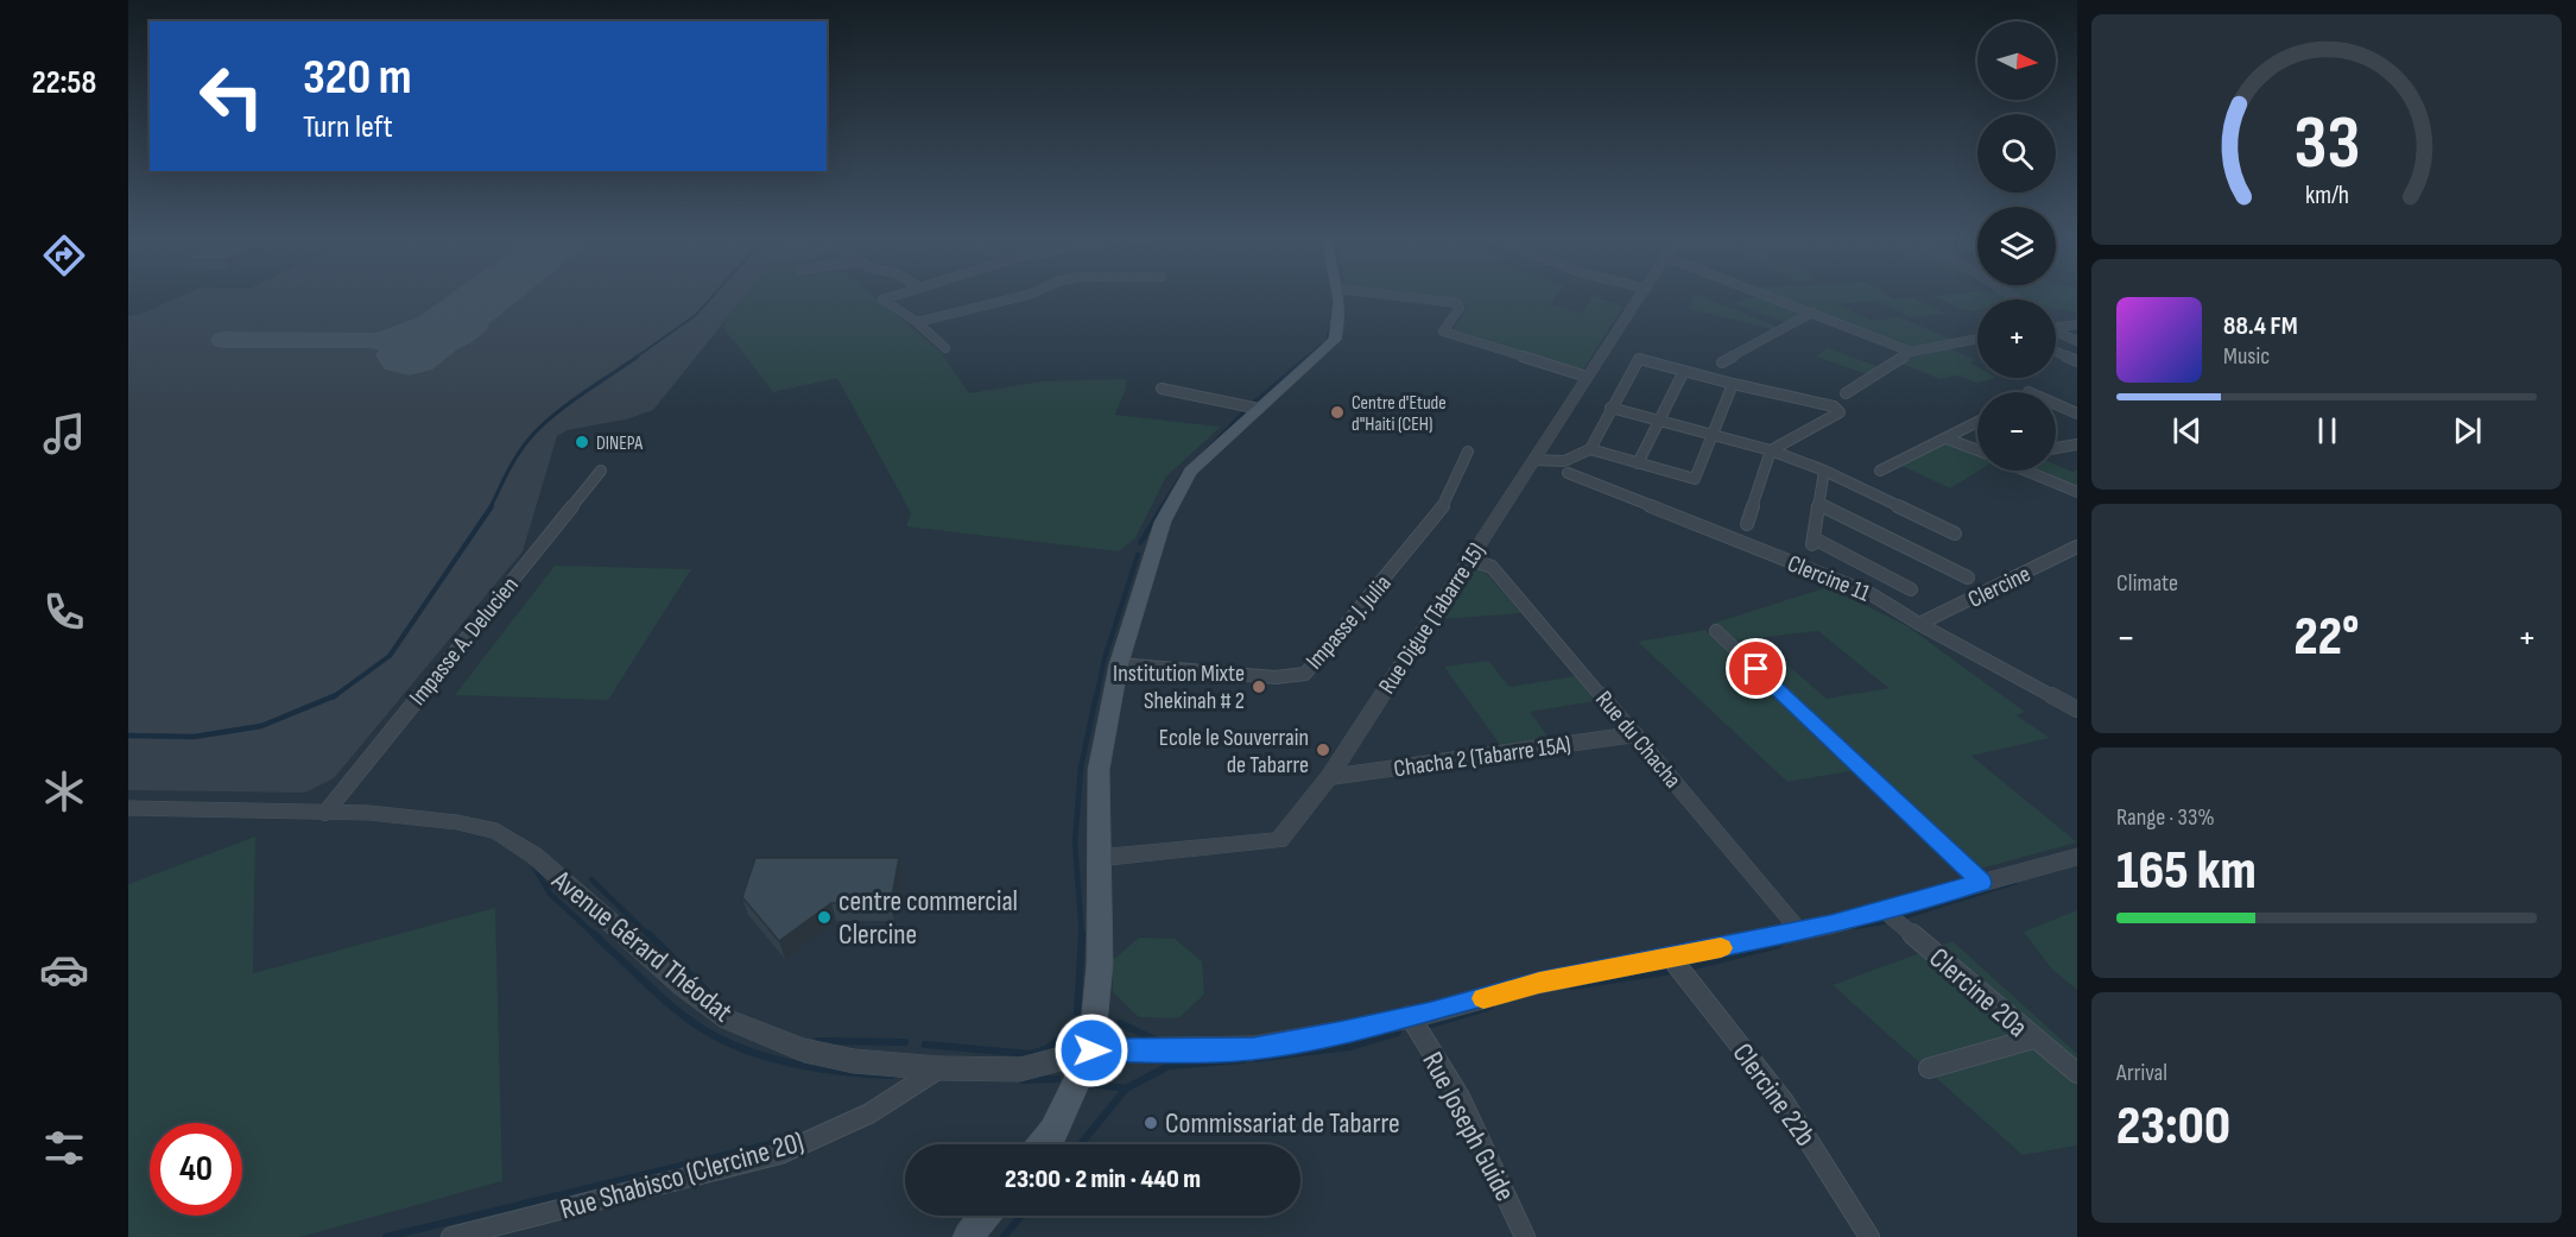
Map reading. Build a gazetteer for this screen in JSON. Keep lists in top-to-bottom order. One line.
{"streets":{"street":["Clercine 11","Clercine","Rue Digue (Tabarre 15)","Impasse J. Julia","Impasse A. Delucien","Rue du Chacha","Chacha 2 (Tabarre 15A)","Avenue Gérard Théodat","Clercine 20a","Clercine 22b","Rue Joseph Guide","Rue Shabisco (Clercine 20)"]},"crossings":[["Clercine 11","Clercine"],["Rue Digue (Tabarre 15)","Rue du Chacha"],["Rue Digue (Tabarre 15)","Chacha 2 (Tabarre 15A)"],["Impasse A. Delucien","Avenue Gérard Théodat"],["Rue du Chacha","Chacha 2 (Tabarre 15A)"],["Rue du Chacha","Avenue Gérard Théodat"],["Avenue Gérard Théodat","Clercine 20a"],["Avenue Gérard Théodat","Clercine 22b"],["Avenue Gérard Théodat","Rue Joseph Guide"],["Avenue Gérard Théodat","Rue Shabisco (Clercine 20)"]],"places":["Centre d'Etude d\"Haiti (CEH)","DINEPA","Institution Mixte Shekinah # 2","Ecole le Souverrain de Tabarre","centre commercial Clercine","Commissariat de Tabarre"],"north":"right","page":{"tabs":"22:58","map_buttons":["+","−"],"turn":["320 m","Turn left"],"song":["88.4 FM","Music"],"tile":["Climate",["Range · 33%","165 km"],["Arrival","23:00"]],"heat":["−","22°","+"],"limit":"40","trip":"23:00 · 2 min · 440 m","gauge":["33","km/h"]}}
